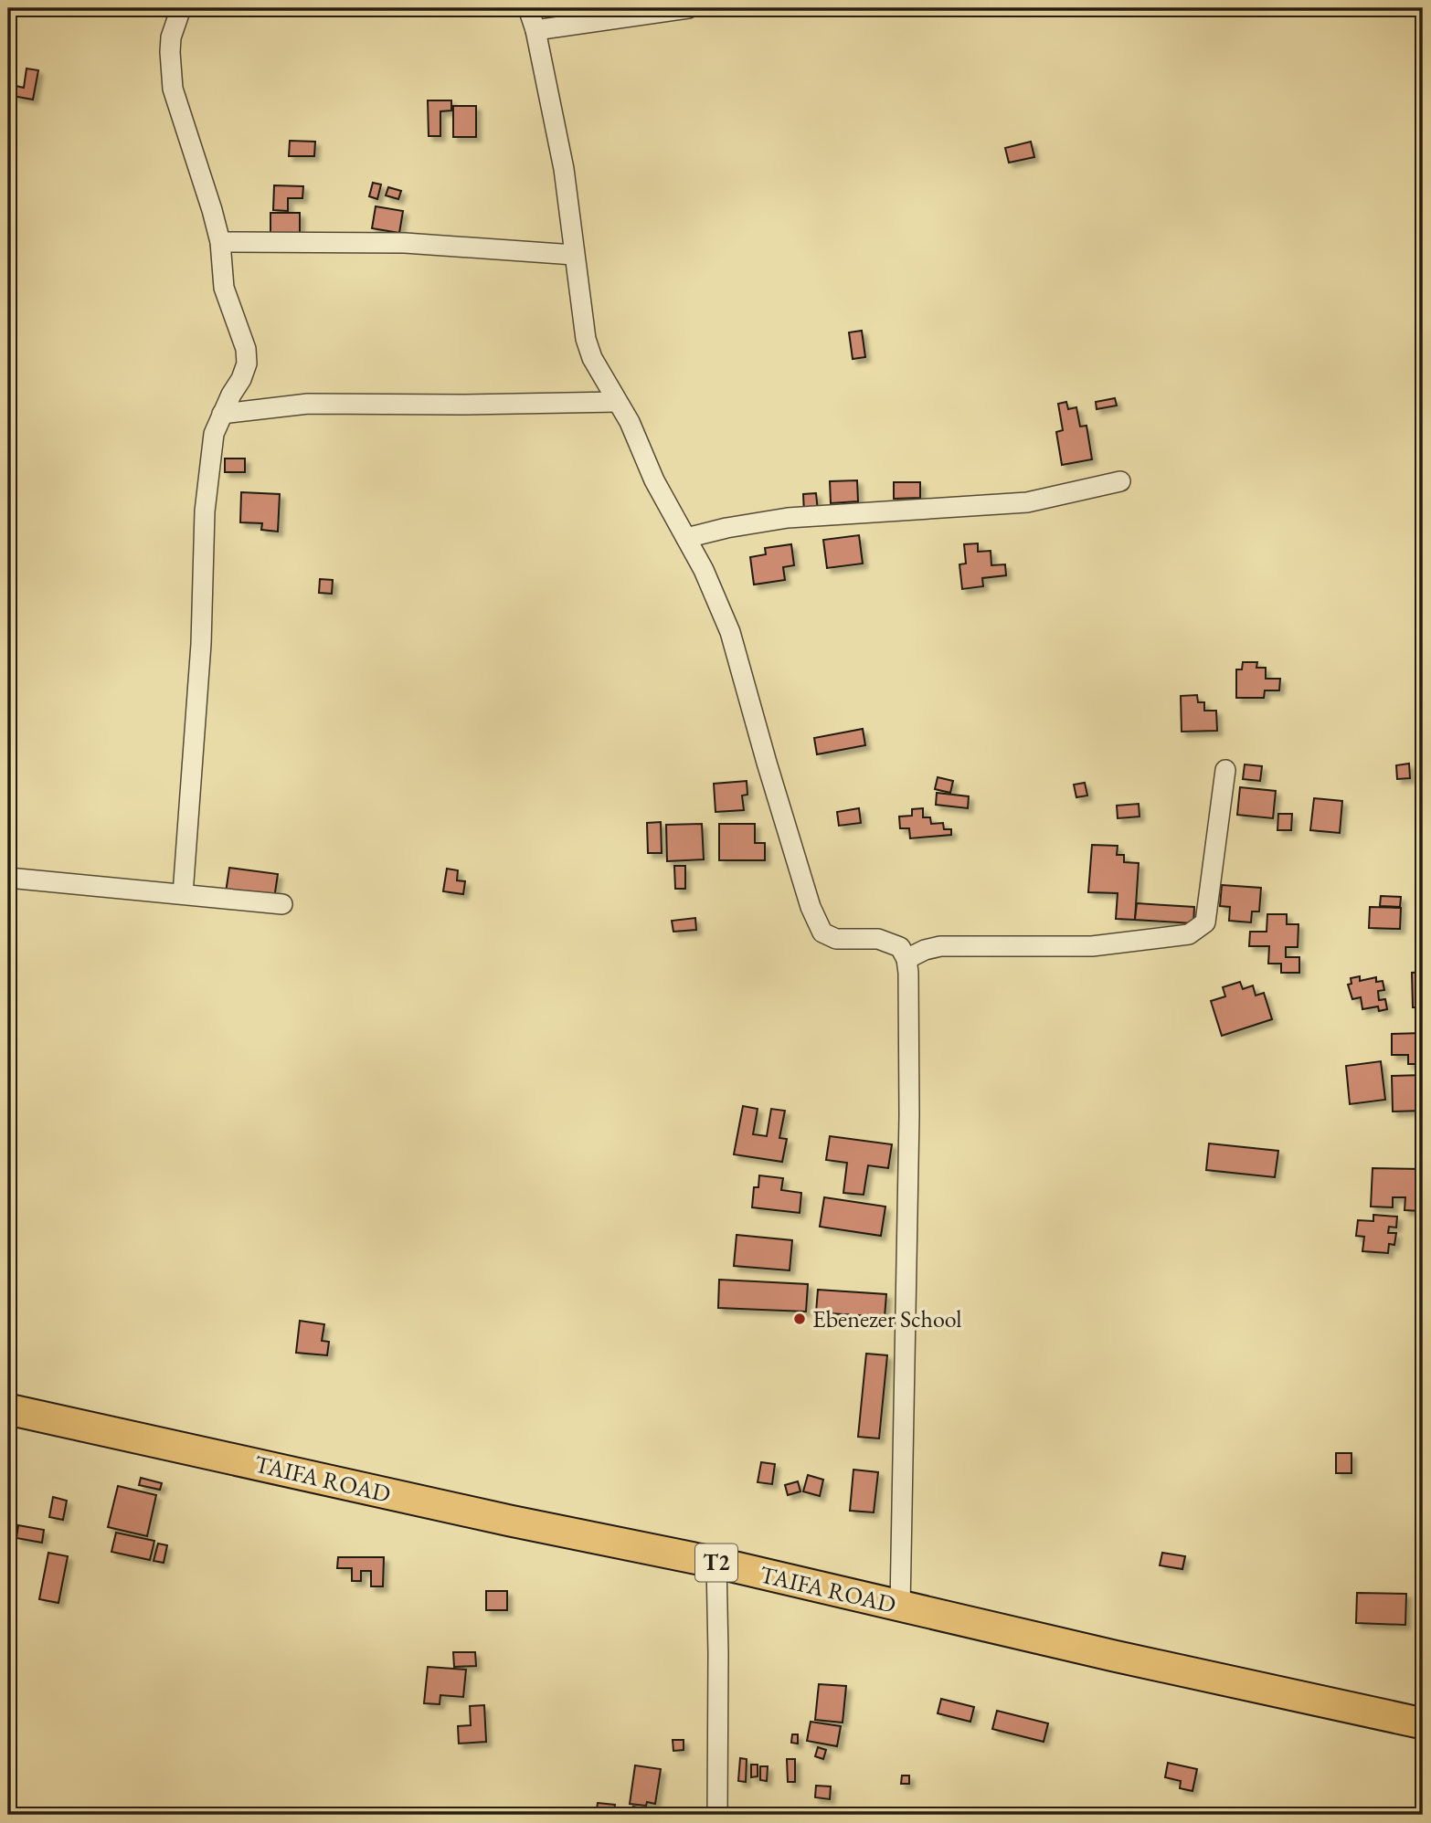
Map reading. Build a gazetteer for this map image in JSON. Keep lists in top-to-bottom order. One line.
{"streets":{"highway":["TAIFA ROAD","T2"]},"places":["Ebenezer School"]}
